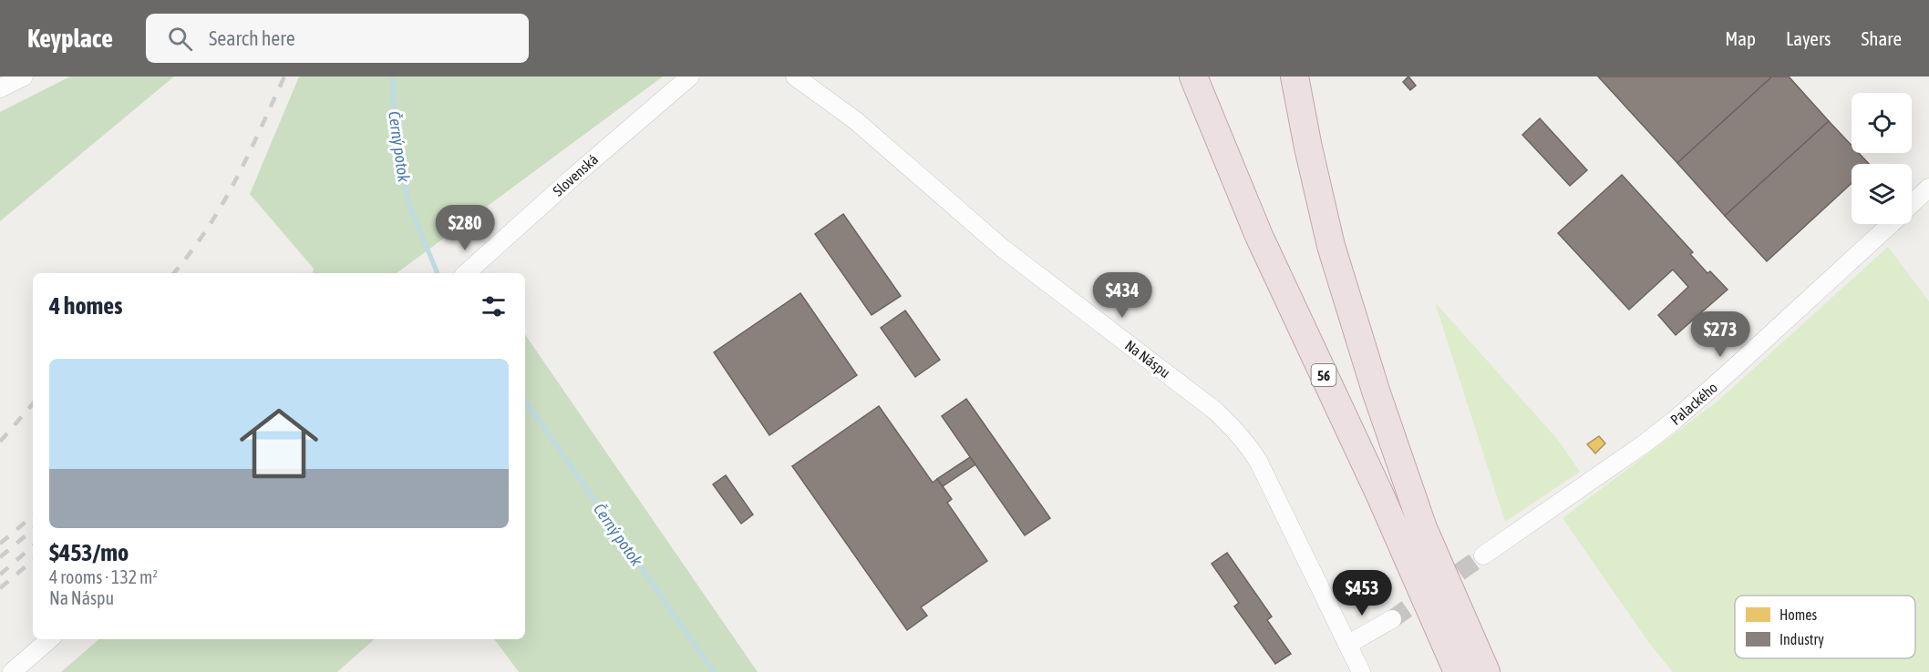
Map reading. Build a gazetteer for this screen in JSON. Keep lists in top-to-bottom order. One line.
{"streets":{"highway":["56"],"street":["Slovenská","Na Náspu","Palackého"]},"water":["Černý potok"],"legend":["Homes","Industry"],"page":{"header":"Keyplace","search":"Search here","nav":["Map","Layers","Share"],"price":["$280","$434","$273","$453"],"heading":"4 homes","list":[{"name":"$453/mo","note":"4 rooms · 132 m² · Na Náspu"}]}}
